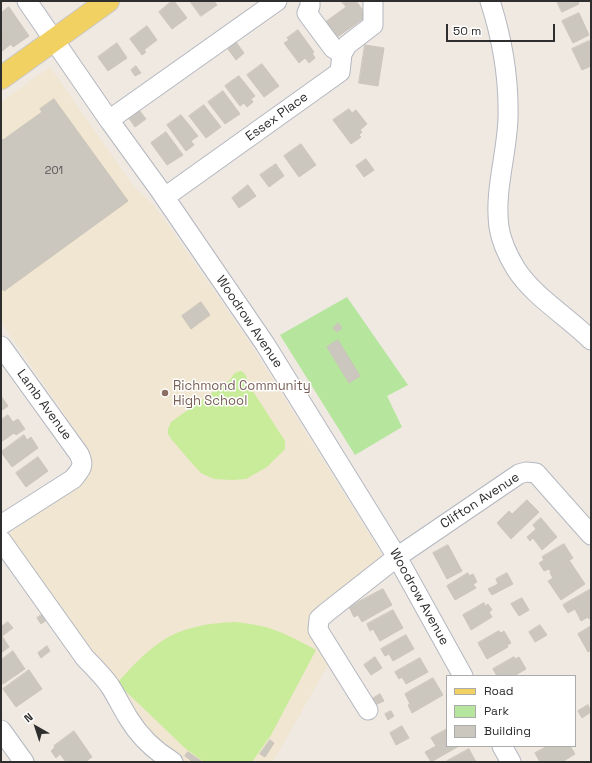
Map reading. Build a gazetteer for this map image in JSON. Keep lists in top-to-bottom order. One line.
{"streets":{"street":["Essex Place","Woodrow Avenue","Lamb Avenue","Clifton Avenue"]},"crossings":[["Essex Place","Woodrow Avenue"],["Woodrow Avenue","Clifton Avenue"]],"places":["Richmond Community High School"],"house_numbers":["201"],"legend":["Road","Park","Building"],"scale_bar":"50 m","north":"top left"}
